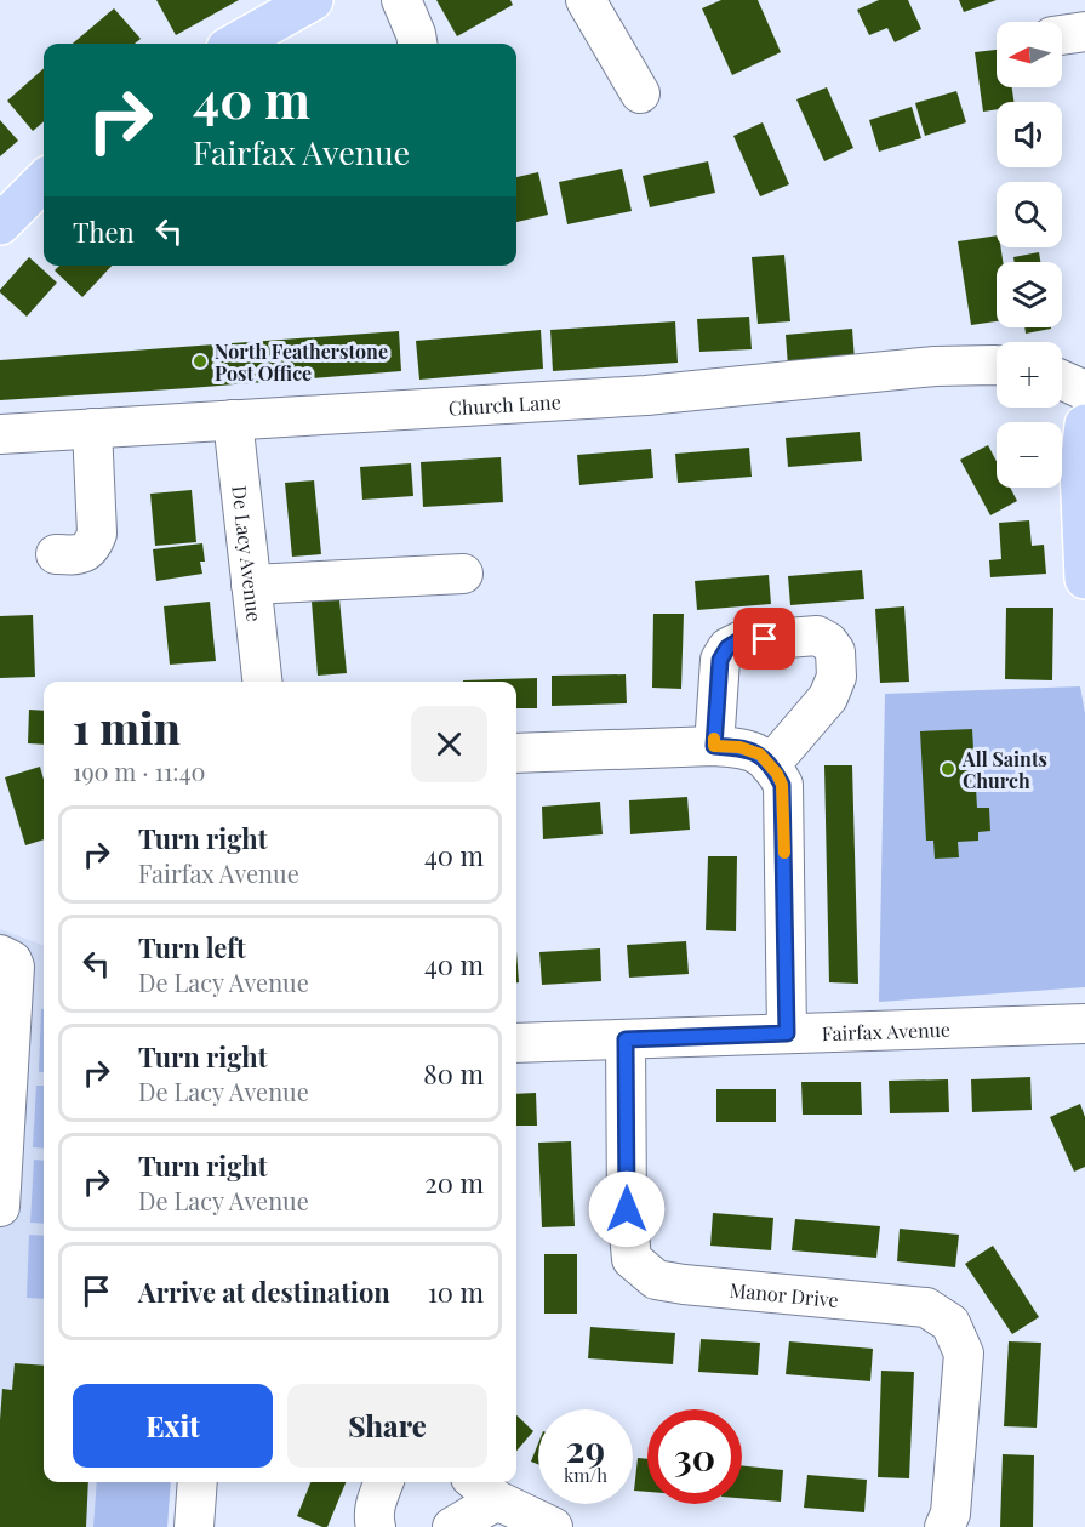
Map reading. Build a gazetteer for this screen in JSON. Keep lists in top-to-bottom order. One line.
{"streets":{"street":["Church Lane","De Lacy Avenue","Fairfax Avenue","Manor Drive"]},"crossings":[["Church Lane","De Lacy Avenue"],["Fairfax Avenue","Manor Drive"]],"places":["North Featherstone Post Office","All Saints Church"],"north":"left","page":{"map_buttons":["+","−"],"turn":["40 m","Fairfax Avenue"],"then":"Then","heading":["1 min","190 m · 11:40"],"list":[{"name":"Turn right","note":"Fairfax Avenue","value":"40 m"},{"name":"Turn left","note":"De Lacy Avenue","value":"40 m"},{"name":"Turn right","note":"De Lacy Avenue","value":"80 m"},{"name":"Turn right","note":"De Lacy Avenue","value":"20 m"},{"name":"Arrive at destination","value":"10 m"}],"buttons":["Exit","Share"],"speed":"29 km/h","limit":"30"}}
